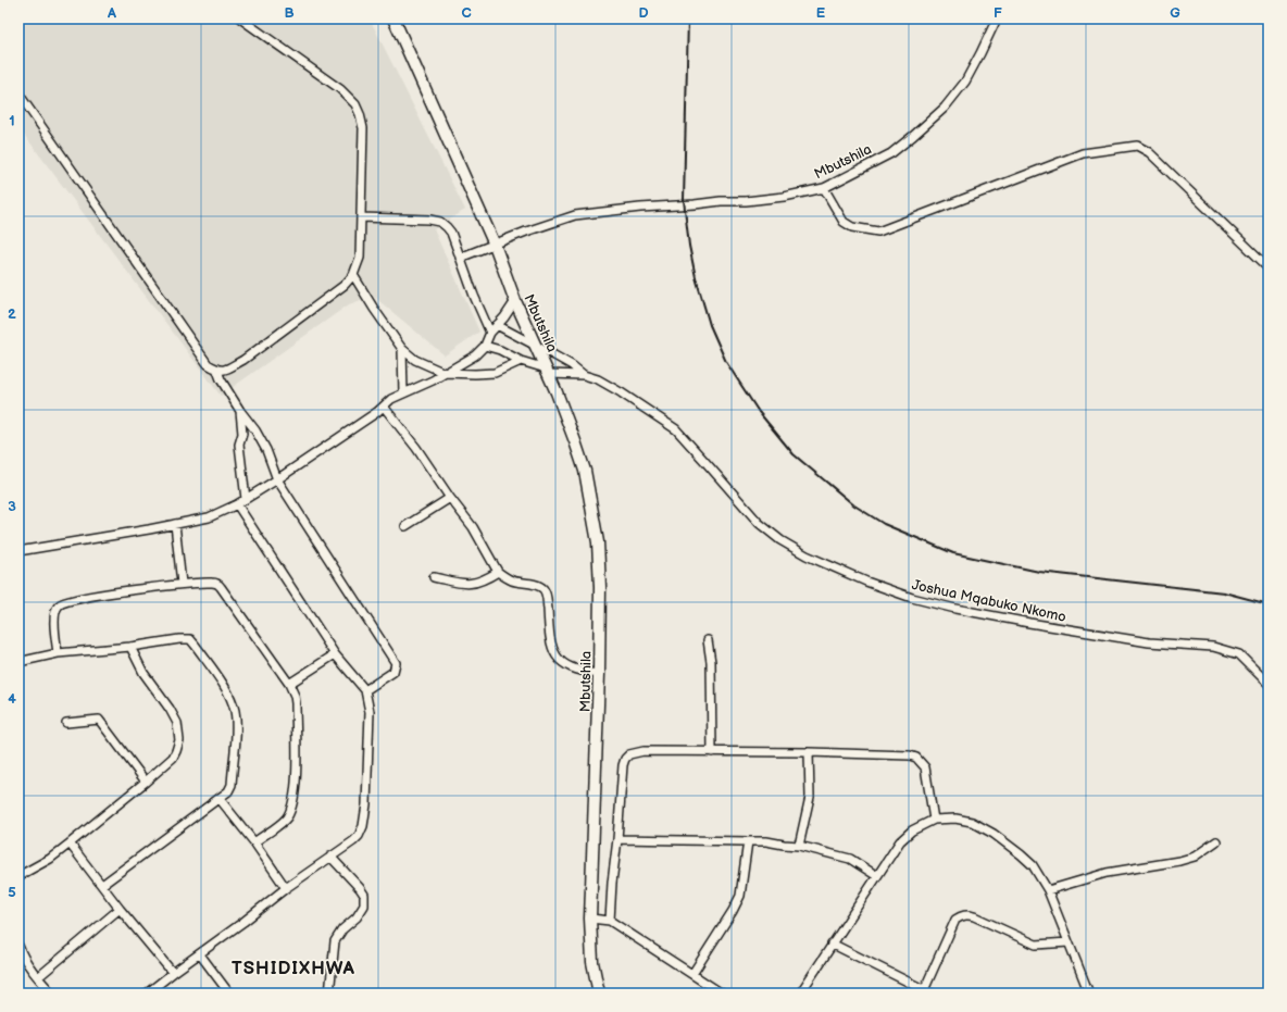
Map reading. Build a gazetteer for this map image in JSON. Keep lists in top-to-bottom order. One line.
{"streets":{"street":["Mbutshila","Joshua Mqabuko Nkomo"]},"districts":["TSHIDIXHWA"],"grid":{"columns":["A","B","C","D","E","F","G"],"rows":["1","2","3","4","5"]}}
